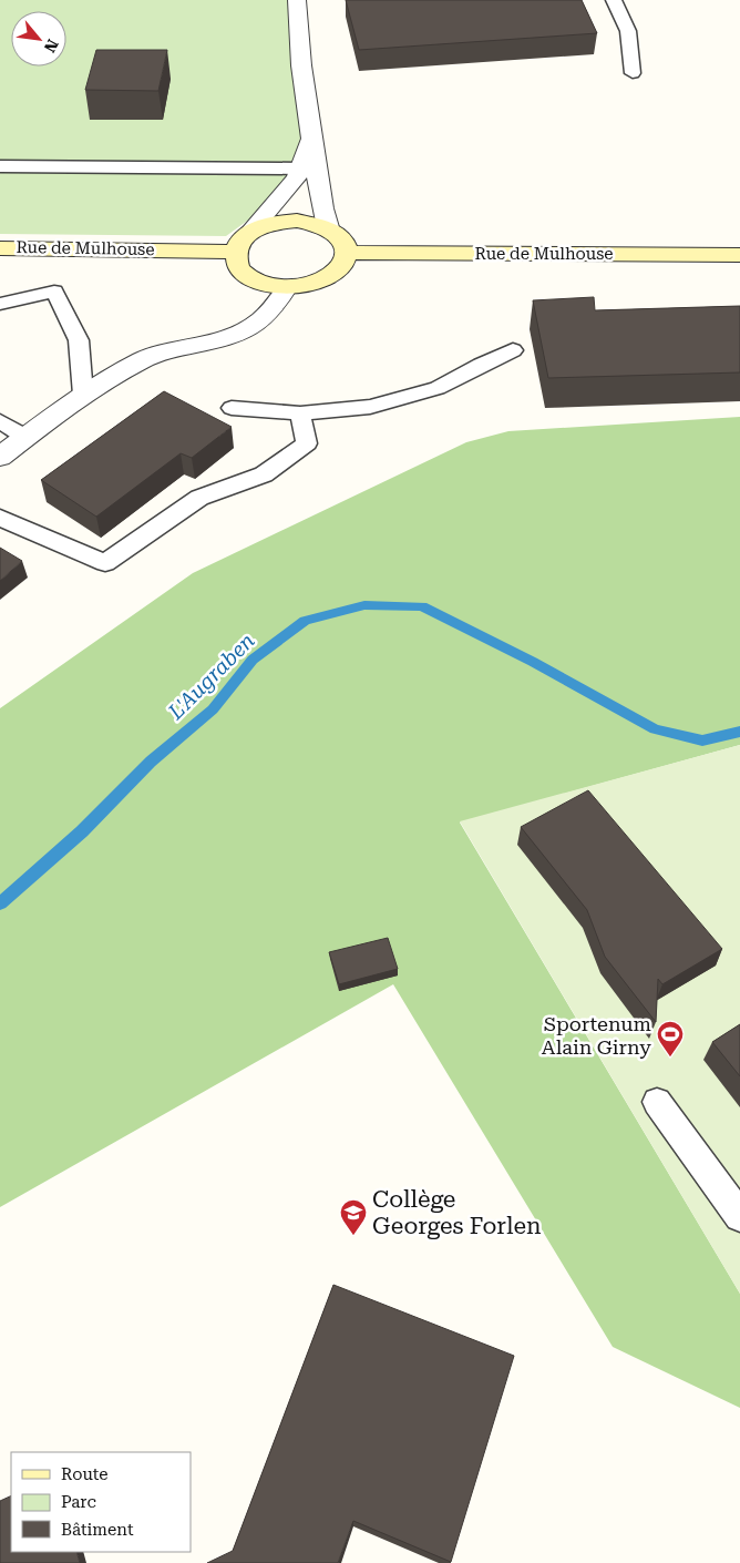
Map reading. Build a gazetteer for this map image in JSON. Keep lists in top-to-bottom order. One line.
{"streets":{"main road":["Rue de Mulhouse"]},"water":["L'Augraben"],"places":{"sports":["Sportenum Alain Girny"],"school or university":["Collège Georges Forlen"]},"legend":["Route","Parc","Bâtiment"],"north":"bottom right"}
